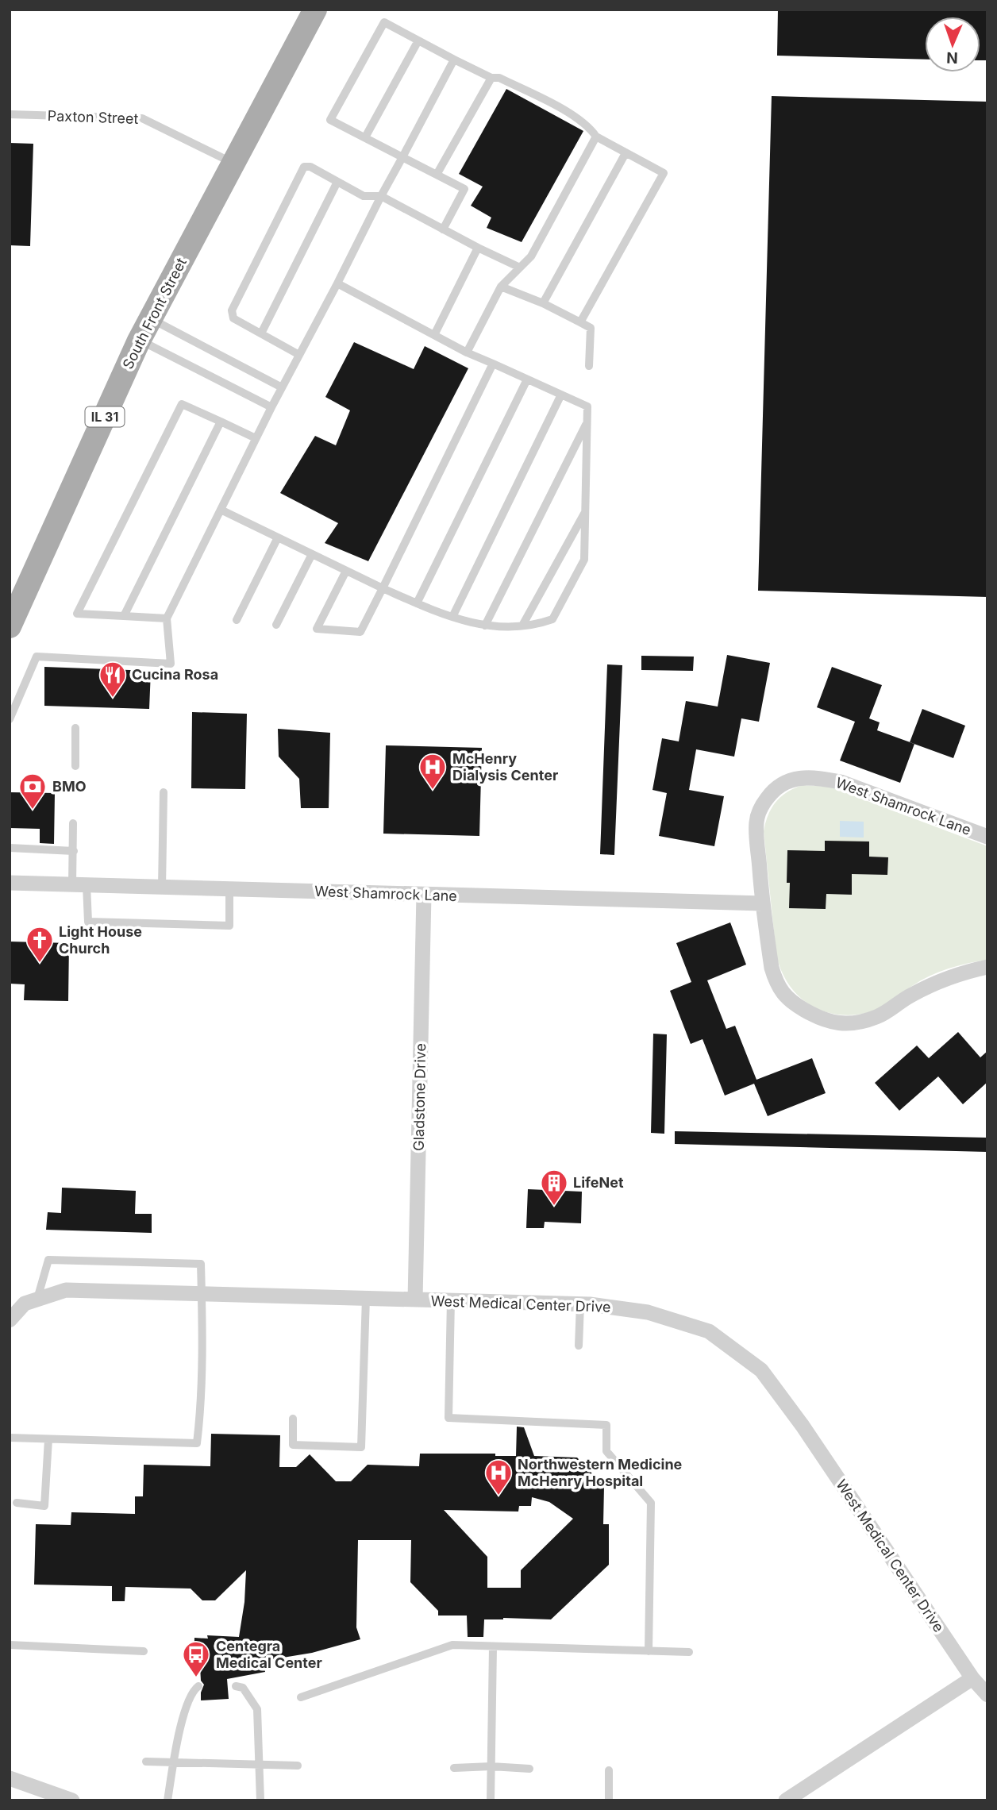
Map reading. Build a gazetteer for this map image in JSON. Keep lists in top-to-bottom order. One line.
{"streets":{"main road":["South Front Street","IL 31"],"street":["West Shamrock Lane","Gladstone Drive","West Medical Center Drive"],"lane":["Paxton Street"]},"crossings":[["Paxton Street","South Front Street"],["West Shamrock Lane","Gladstone Drive"],["Gladstone Drive","West Medical Center Drive"]],"places":{"restaurant":["Cucina Rosa"],"hospital":["McHenry Dialysis Center","Northwestern Medicine McHenry Hospital"],"bank":["BMO"],"church":["Light House Church"],"building":["LifeNet"],"bus stop":["Centegra Medical Center"]},"north":"bottom"}
